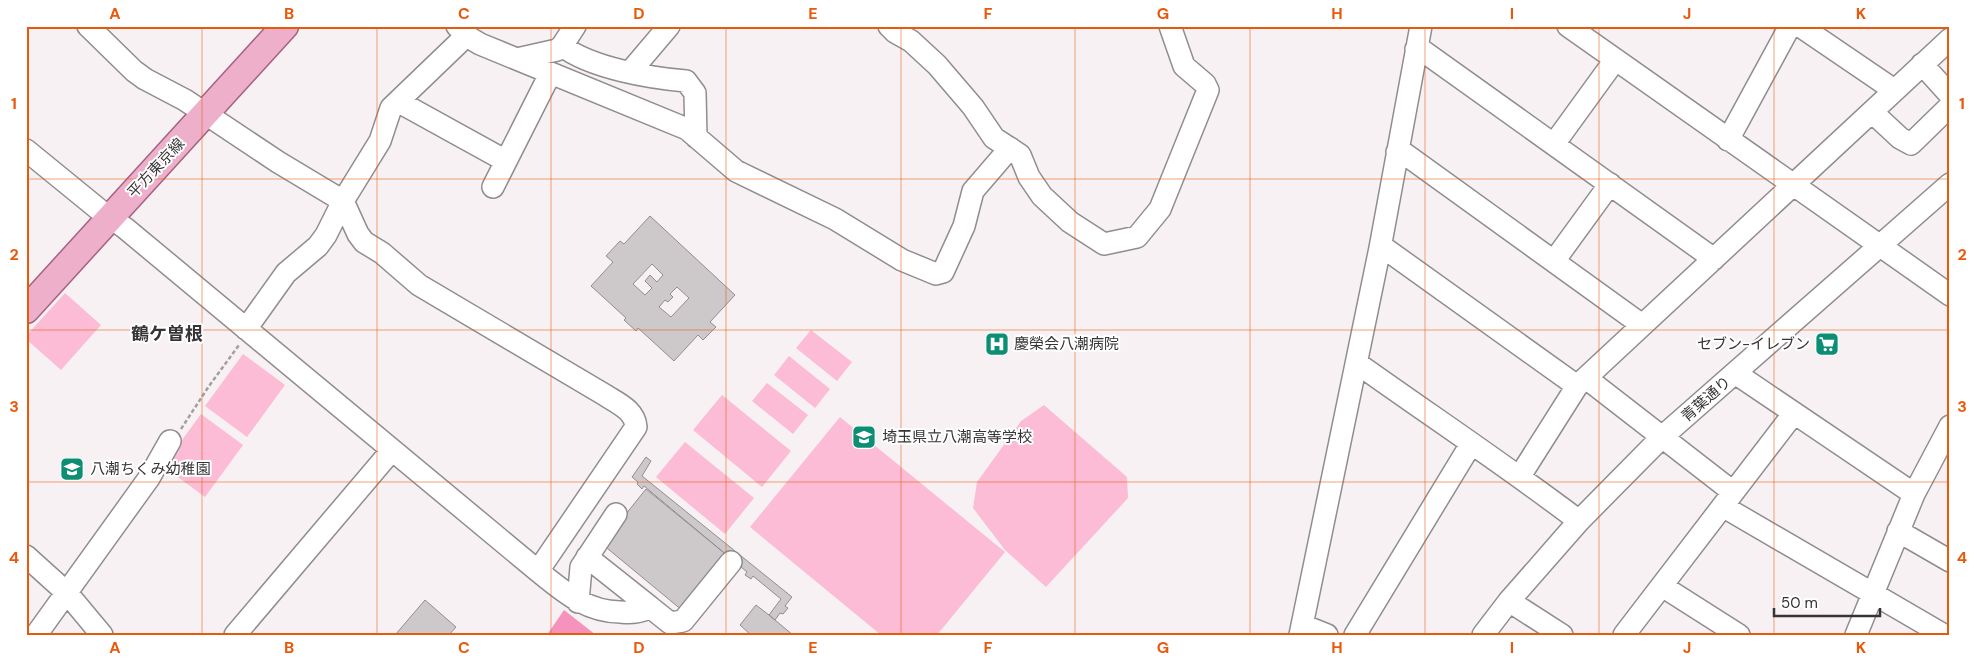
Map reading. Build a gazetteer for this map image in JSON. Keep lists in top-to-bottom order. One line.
{"streets":{"main road":["平方東京線"],"street":["青葉通り"]},"districts":["鶴ケ曽根"],"places":{"hospital":["慶榮会八潮病院"],"supermarket":["セブン-イレブン"],"school or university":["埼玉県立八潮高等学校","八潮ちくみ幼稚園"]},"scale_bar":"50 m","grid":{"columns":["A","B","C","D","E","F","G","H","I","J","K"],"rows":["1","2","3","4"]}}
